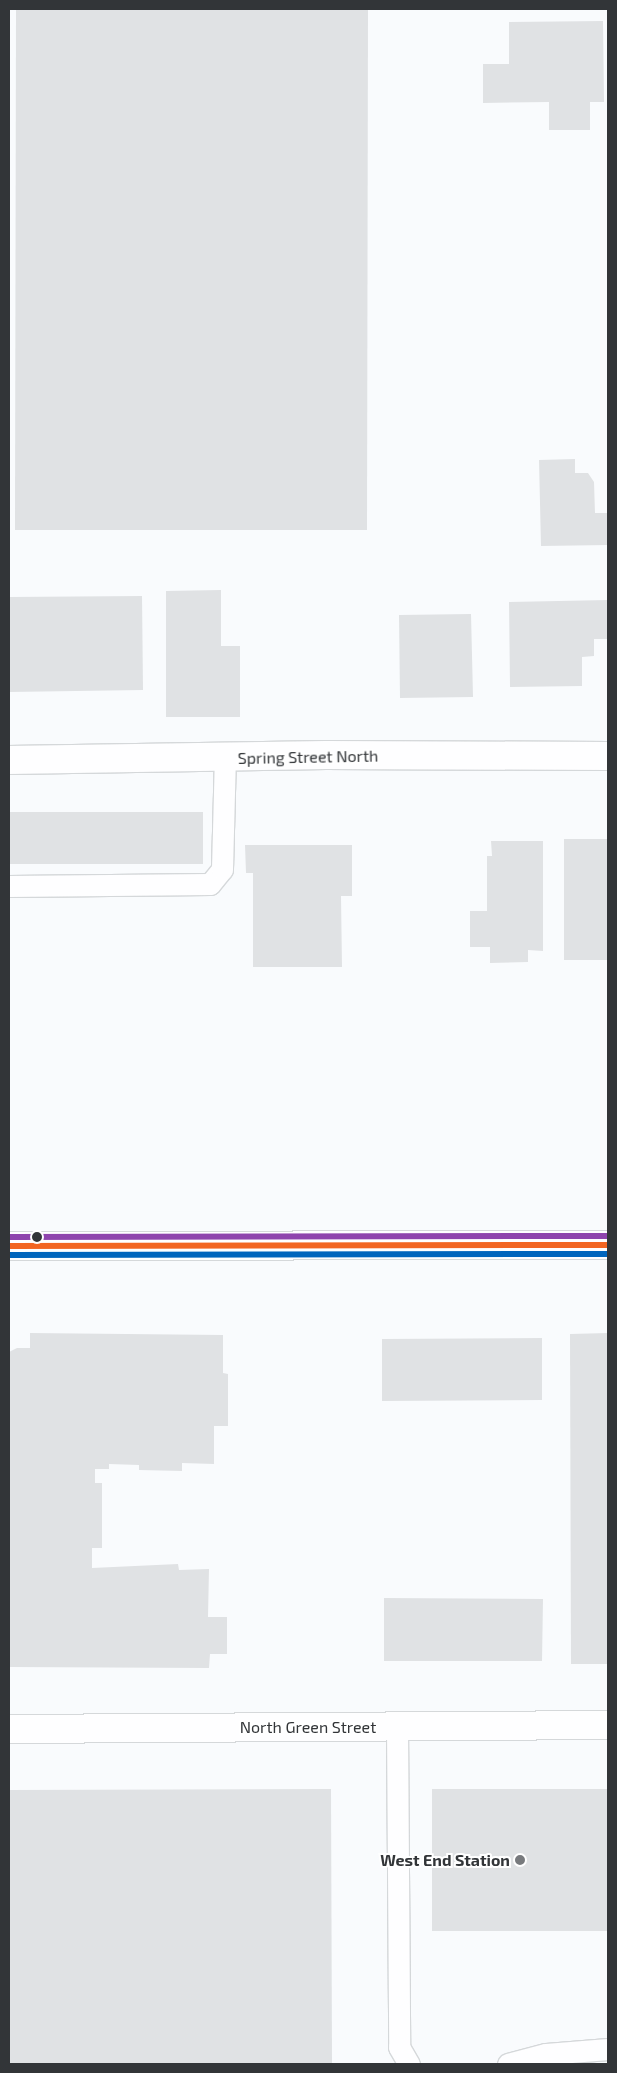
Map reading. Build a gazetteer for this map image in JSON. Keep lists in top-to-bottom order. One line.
{"streets":{"street":["Spring Street North","North Green Street"]},"places":["West End Station"]}
